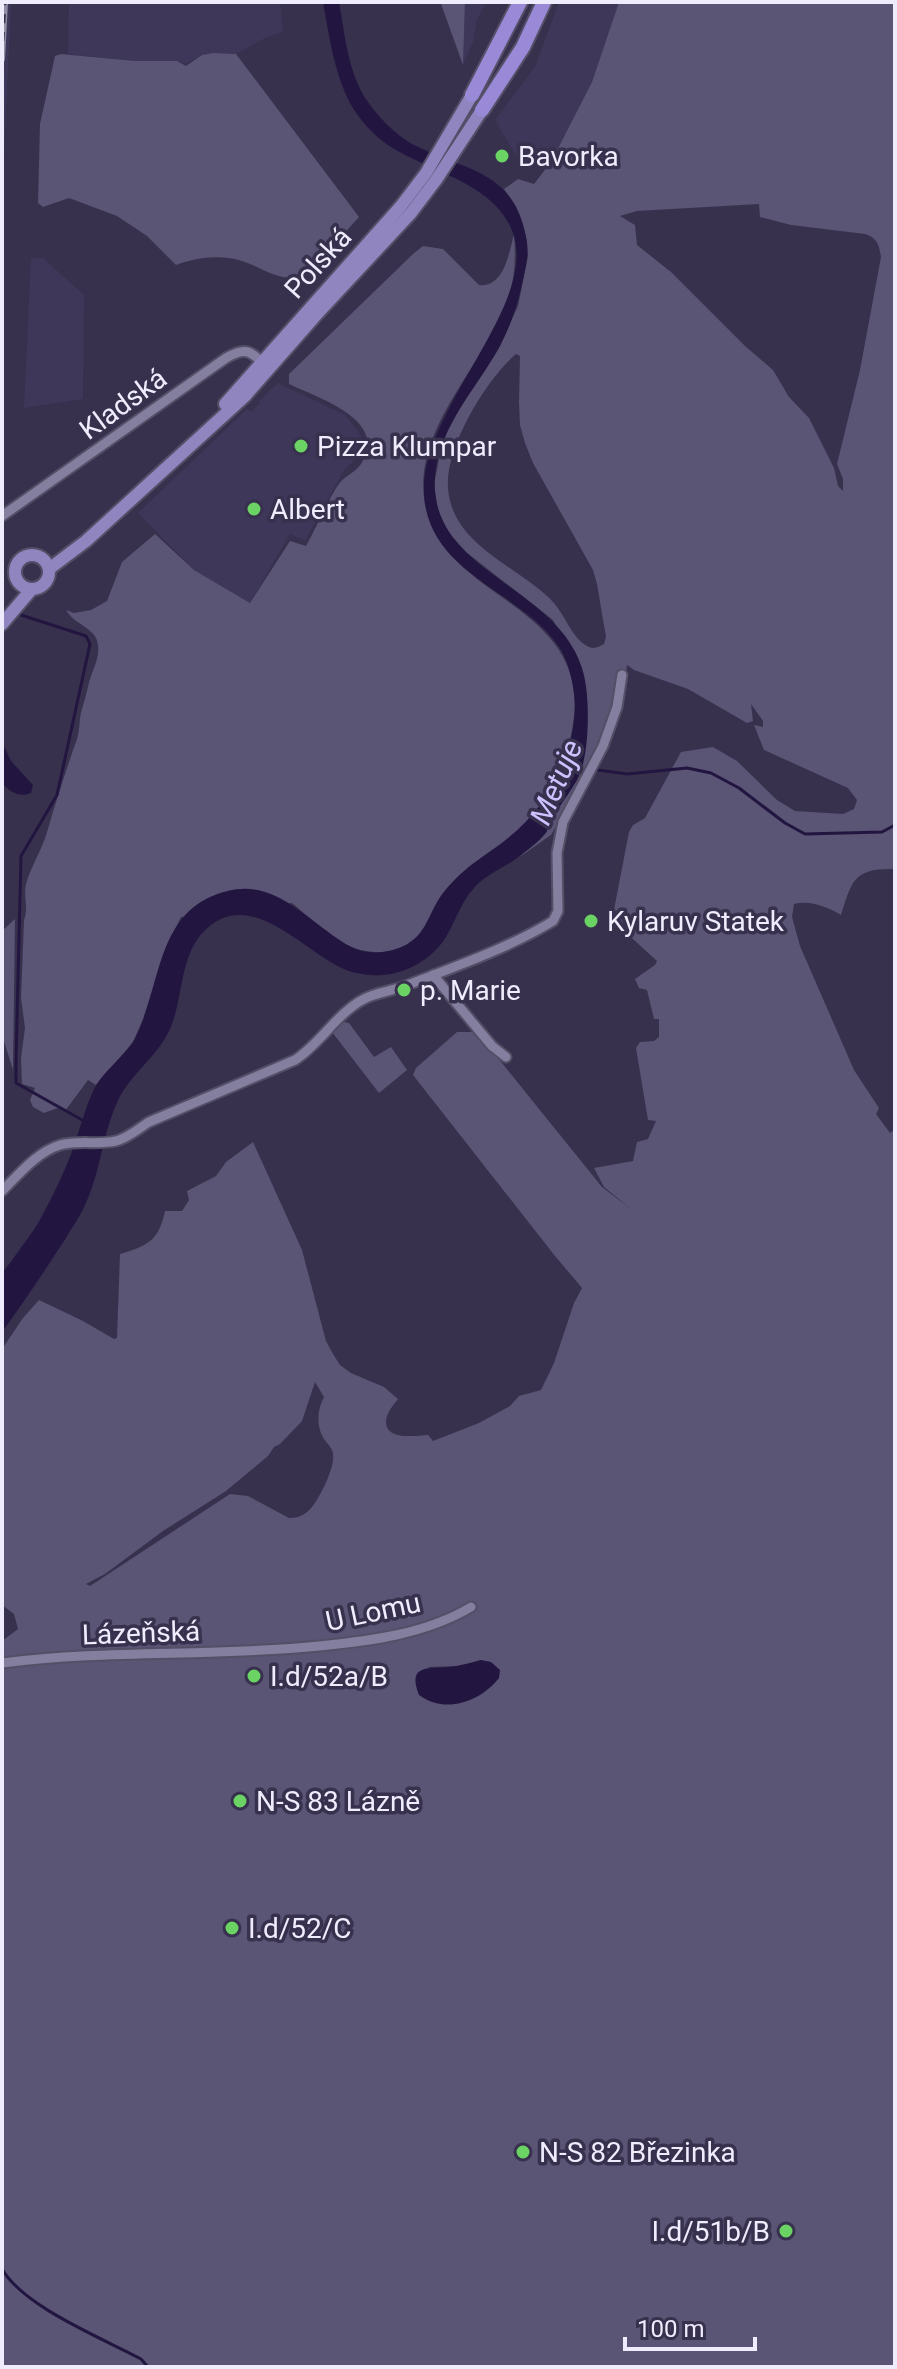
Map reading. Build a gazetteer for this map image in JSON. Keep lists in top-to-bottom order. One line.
{"streets":{"main road":["Polská"],"street":["Kladská","U Lomu","Lázeňská"]},"crossings":[["Polská","Kladská"],["U Lomu","Lázeňská"]],"water":["Metuje"],"places":["Bavorka","Pizza Klumpar","Albert","Kylaruv Statek","p. Marie","I.d/52a/B","N-S 83 Lázně","I.d/52/C","N-S 82 Březinka","I.d/51b/B"],"scale_bar":"100 m"}
